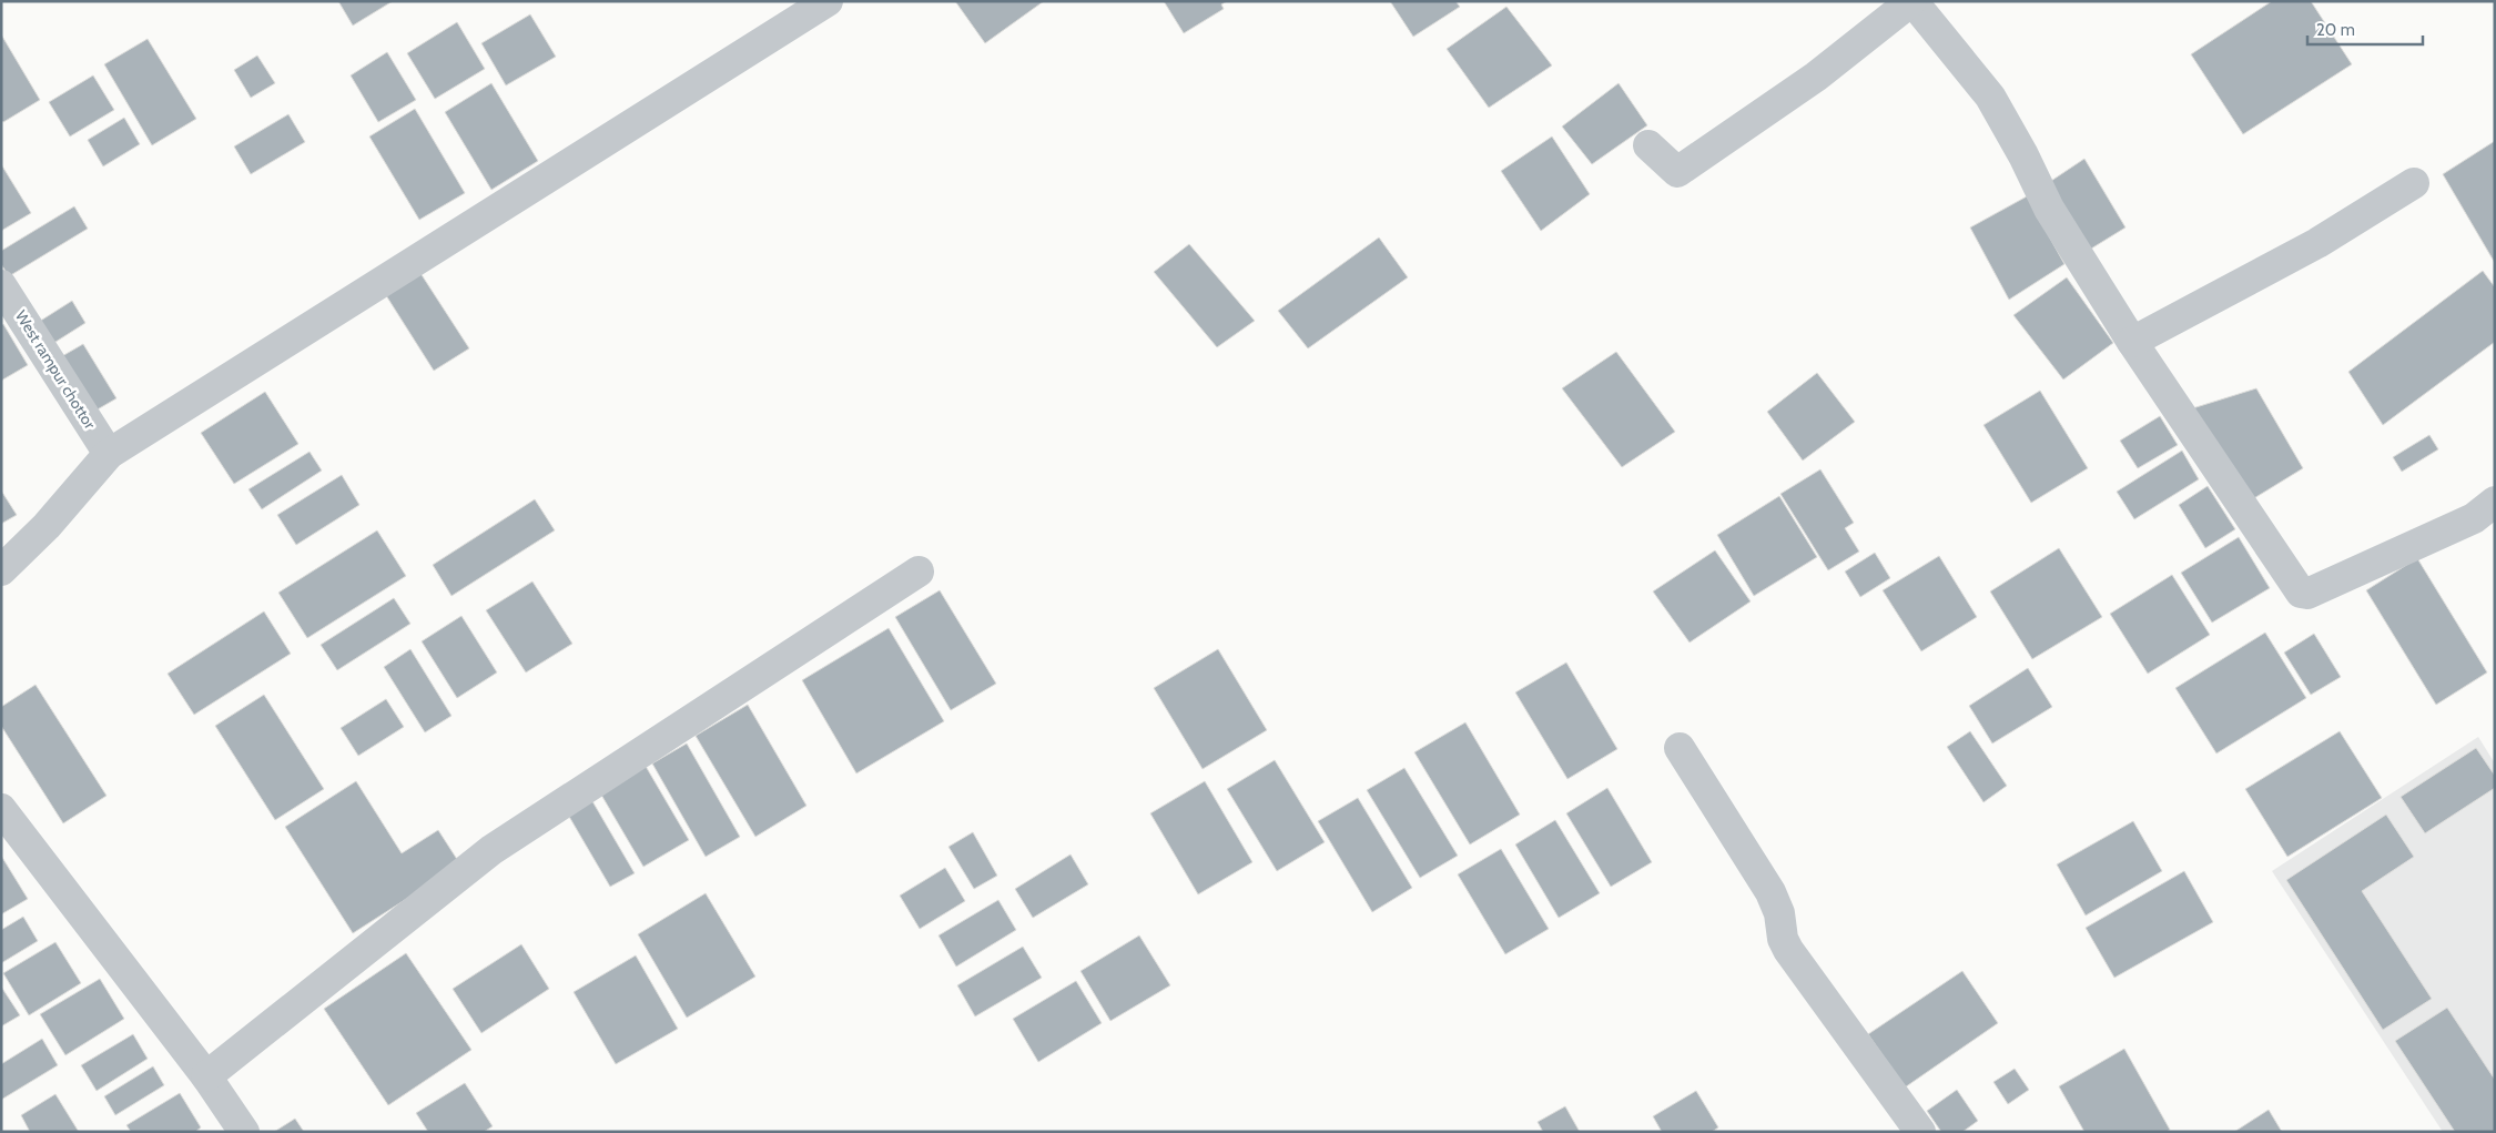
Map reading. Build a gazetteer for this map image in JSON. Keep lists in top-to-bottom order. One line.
{"streets":{"street":["West rampur chottor"]},"scale_bar":"20 m"}
